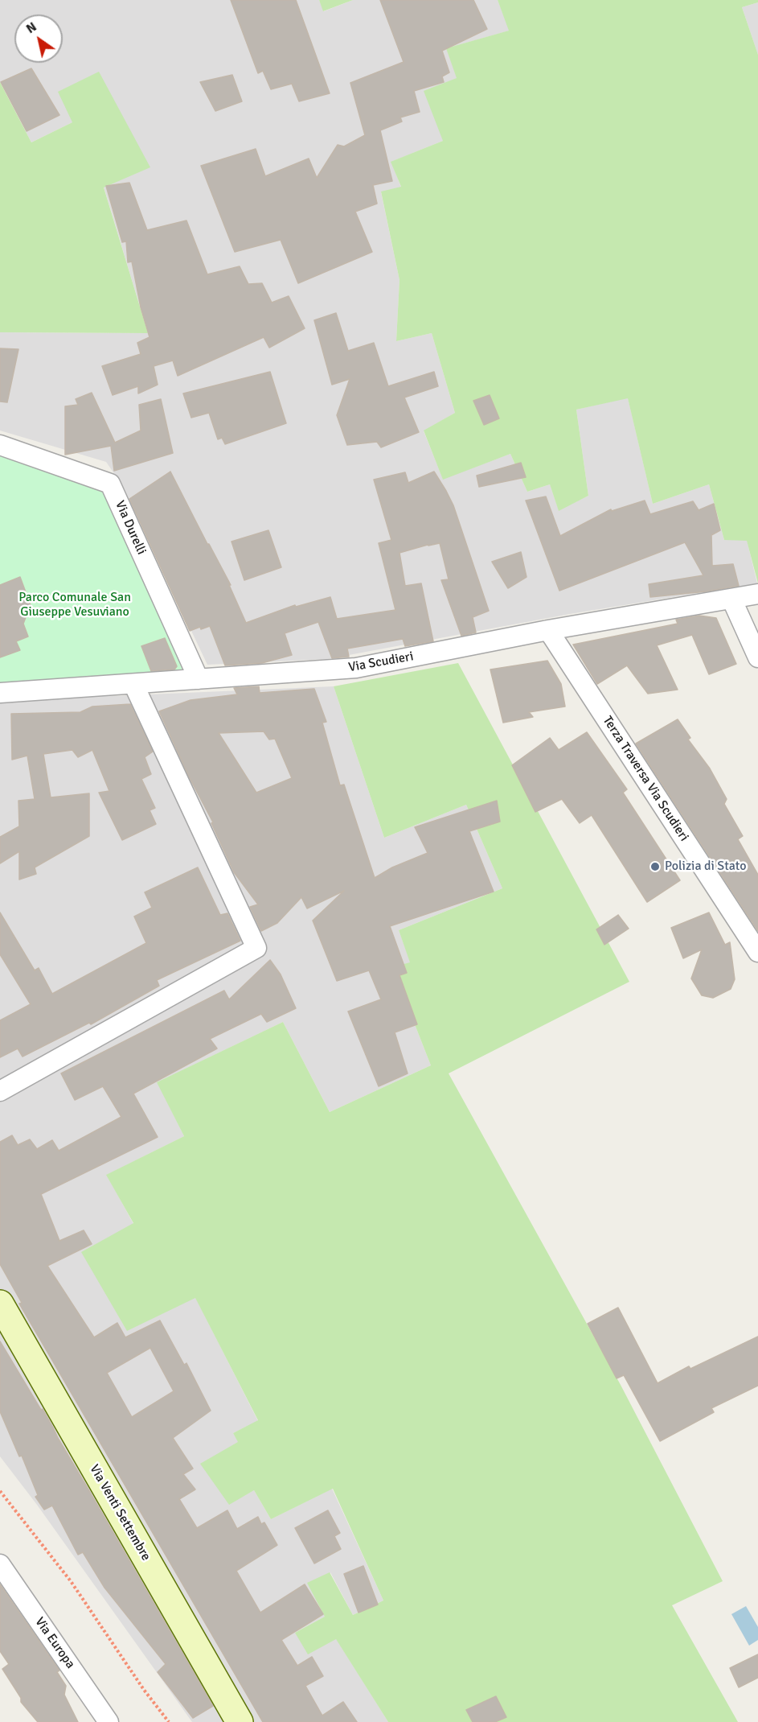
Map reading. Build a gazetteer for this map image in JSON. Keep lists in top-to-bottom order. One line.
{"streets":{"main road":["Via Venti Settembre"],"street":["Via Durelli","Via Scudieri","Terza Traversa Via Scudieri","Via Europa"]},"crossings":[["Via Durelli","Via Scudieri"],["Via Scudieri","Terza Traversa Via Scudieri"]],"parks":["Parco Comunale San Giuseppe Vesuviano"],"places":["Polizia di Stato"],"north":"top left"}
